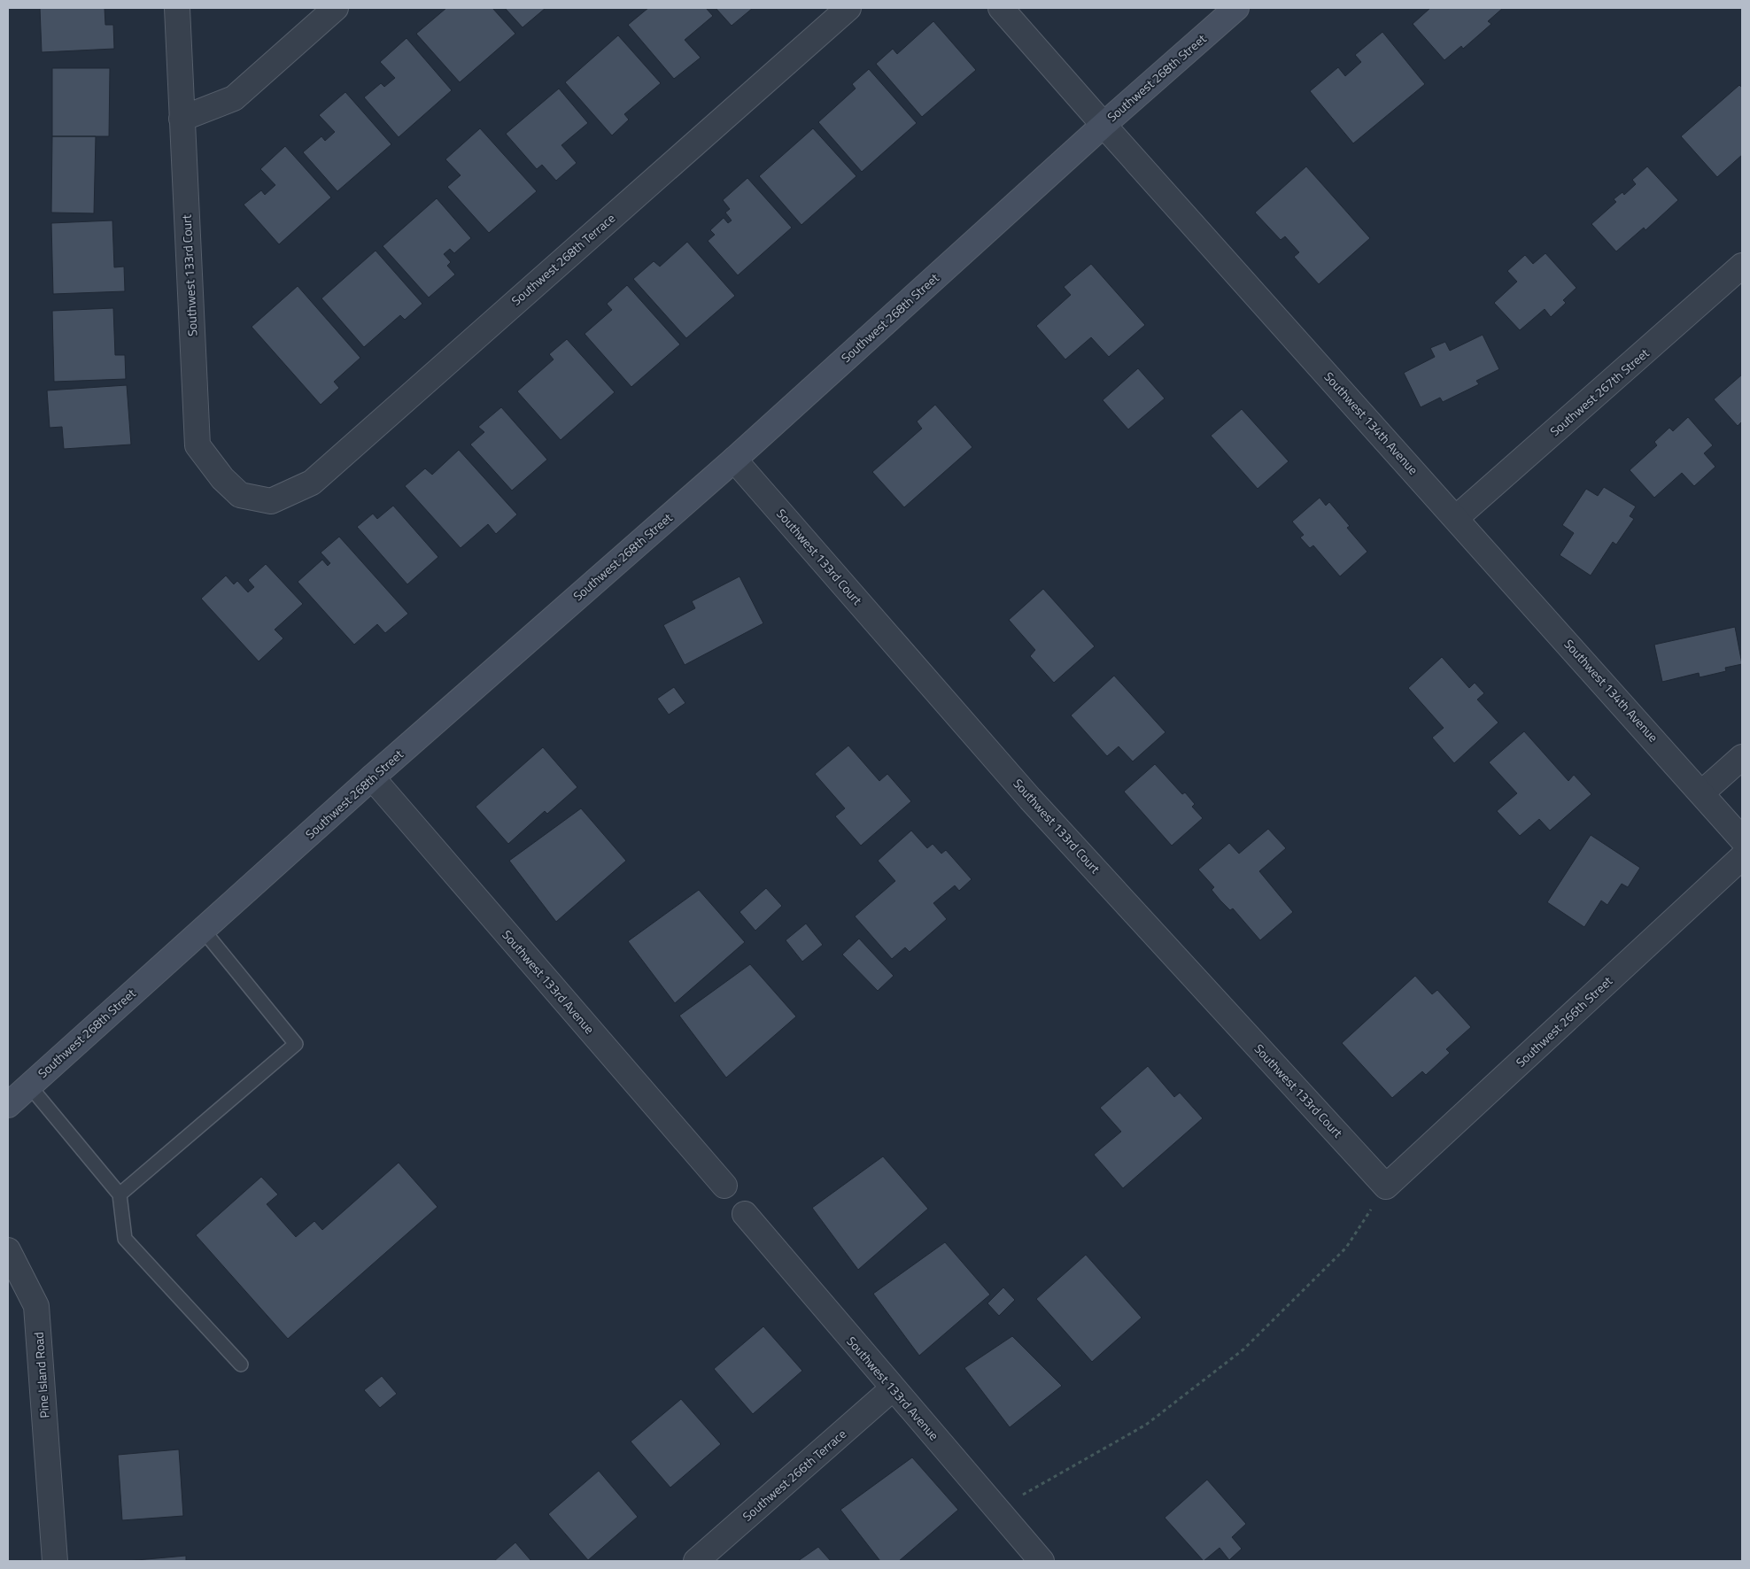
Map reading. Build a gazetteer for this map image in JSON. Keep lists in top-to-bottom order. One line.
{"streets":{"main road":["Southwest 268th Street"],"street":["Southwest 268th Terrace","Southwest 133rd Court","Southwest 267th Street","Southwest 134th Avenue","Southwest 133rd Avenue","Southwest 266th Street","Pine Island Road","Southwest 266th Terrace"]},"crossings":[["Southwest 268th Street","Southwest 133rd Court"],["Southwest 268th Street","Southwest 134th Avenue"],["Southwest 268th Street","Southwest 133rd Avenue"],["Southwest 268th Terrace","Southwest 133rd Court"],["Southwest 133rd Court","Southwest 266th Street"],["Southwest 267th Street","Southwest 134th Avenue"],["Southwest 133rd Avenue","Southwest 266th Terrace"]]}
